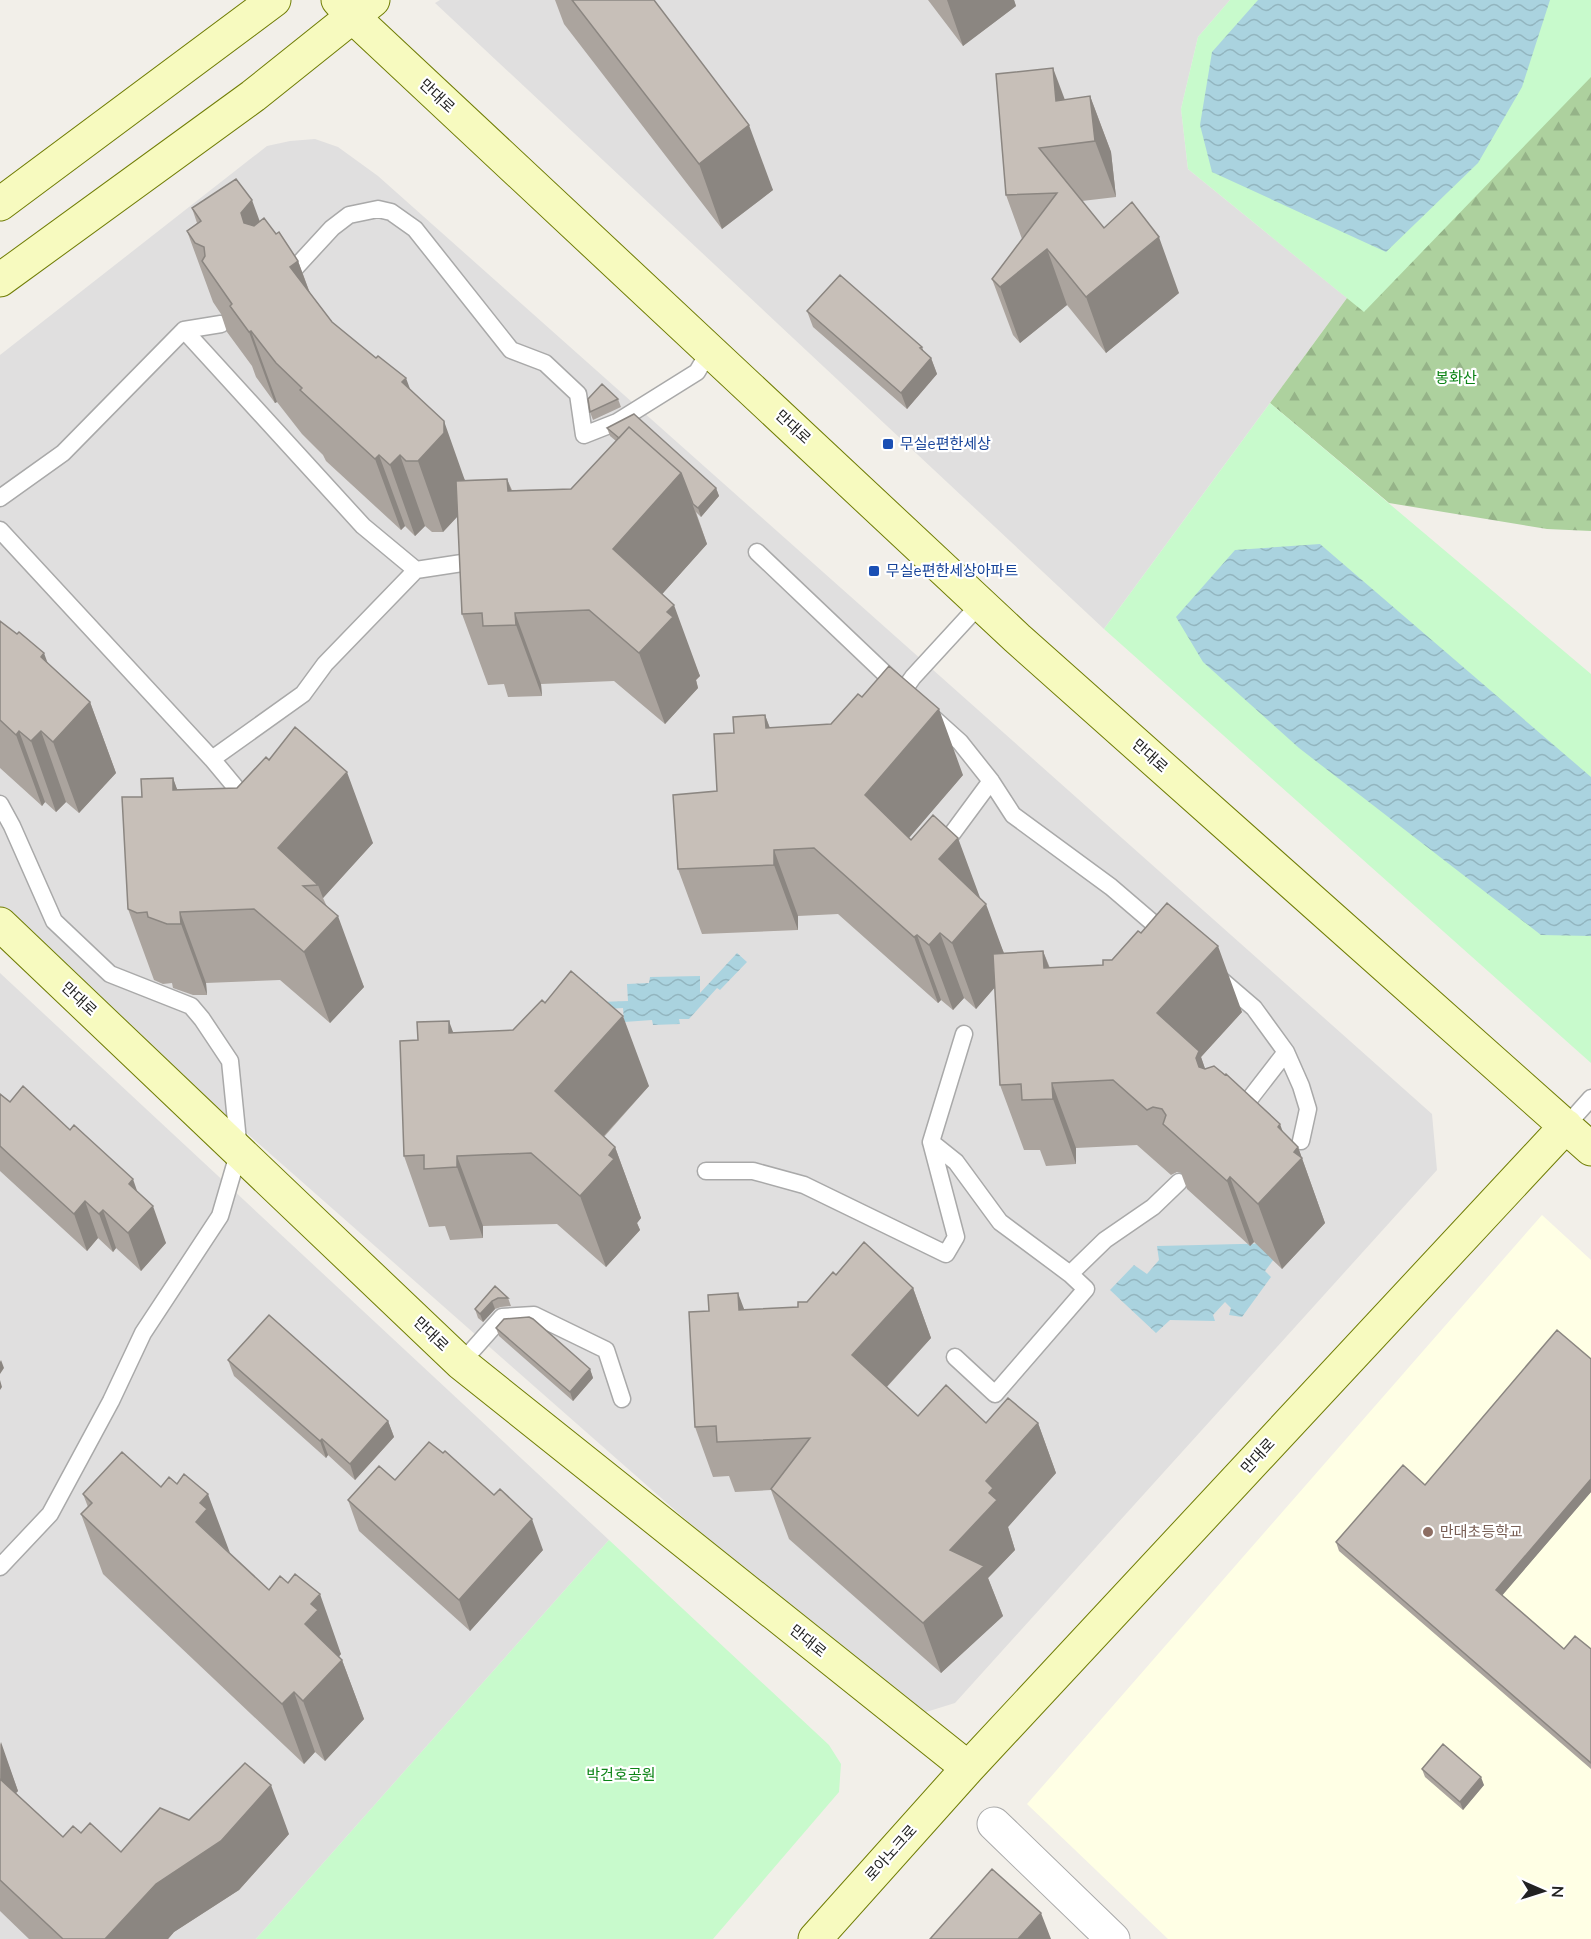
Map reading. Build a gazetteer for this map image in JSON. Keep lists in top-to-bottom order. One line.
{"streets":{"street":["만대로","로아노크로"]},"crossings":[["만대로","로아노크로"]],"parks":["봉화산","박건호공원"],"places":{"transit":["무실e편한세상","무실e편한세상아파트"],"other":["만대초등학교"]},"north":"right"}
